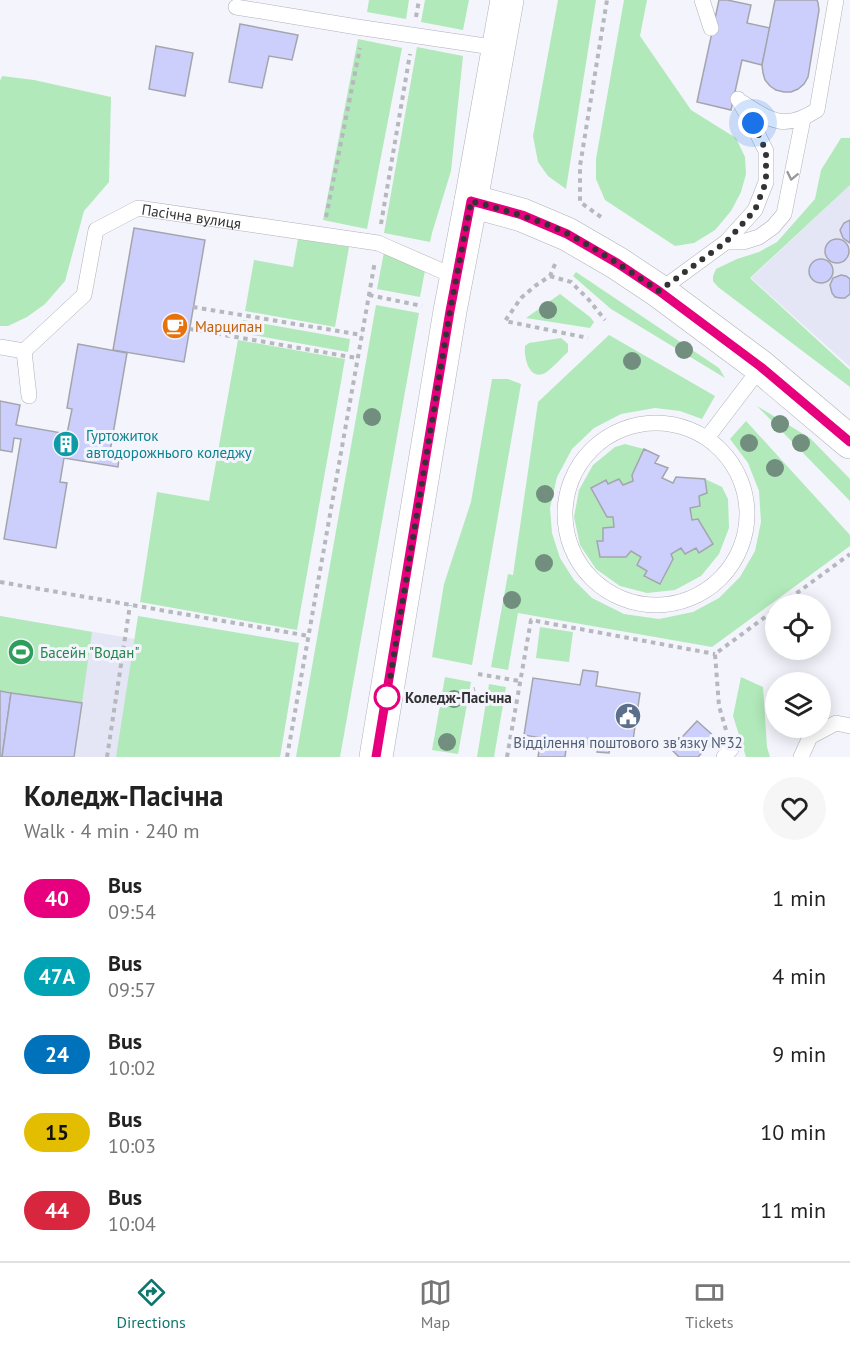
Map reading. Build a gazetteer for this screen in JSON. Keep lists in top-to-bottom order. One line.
{"streets":{"lane":["Пасічна вулиця"]},"places":{"cafe":["Марципан"],"building":["Гуртожиток автодорожнього коледжу"],"sports":["Басейн \"Водан\""],"other":["Коледж-Пасічна"],"public building":["Відділення поштового зв'язку №32"]},"lines":["bus line 40"],"page":{"heading":["Коледж-Пасічна","Walk · 4 min · 240 m"],"list":[{"mark":"40","name":"Bus","note":"09:54","value":"1 min"},{"mark":"47А","name":"Bus","note":"09:57","value":"4 min"},{"mark":"24","name":"Bus","note":"10:02","value":"9 min"},{"mark":"15","name":"Bus","note":"10:03","value":"10 min"},{"mark":"44","name":"Bus","note":"10:04","value":"11 min"}],"tabs":["Directions","Map","Tickets"]}}
